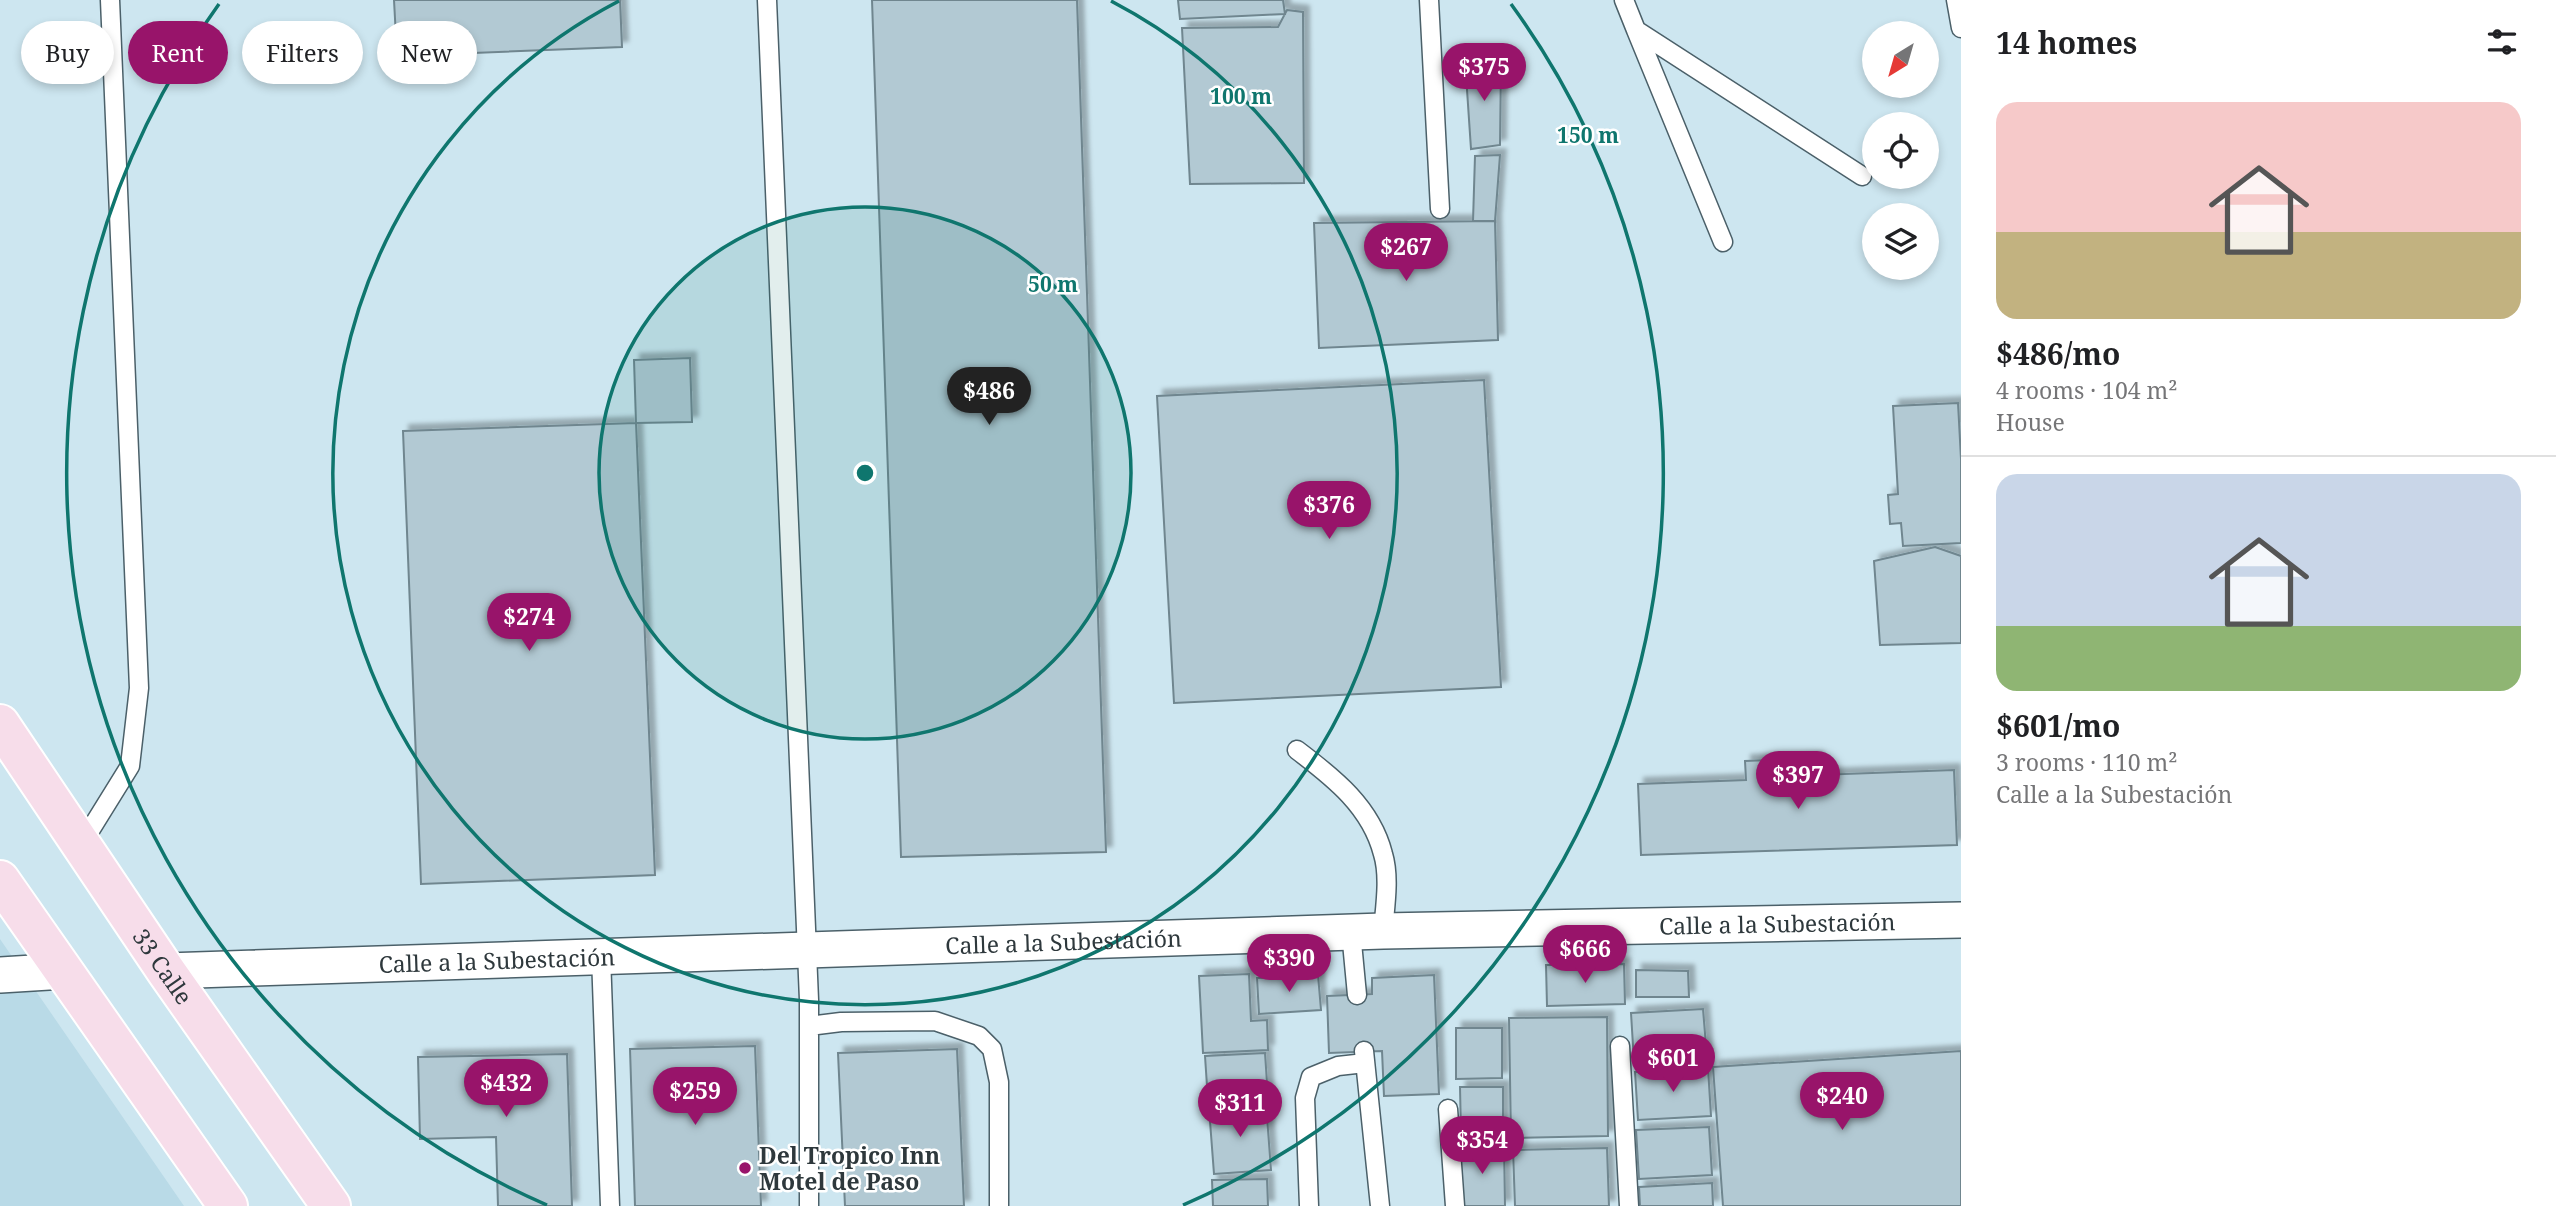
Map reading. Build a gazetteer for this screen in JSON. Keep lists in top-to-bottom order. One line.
{"streets":{"main road":["33 Calle"],"street":["Calle a la Subestación"]},"crossings":[["Calle a la Subestación","33 Calle"]],"places":["Del Tropico Inn Motel de Paso"],"north":"bottom left","page":{"heading":"14 homes","chip":["Buy","Rent","Filters","New"],"price":["$375","$267","$486","$376","$274","$397","$666","$390","$601","$432","$259","$240","$311","$354"],"list":[{"name":"$486/mo","note":"4 rooms · 104 m² · House"},{"name":"$601/mo","note":"3 rooms · 110 m² · Calle a la Subestación"}]},"rings":["100 m","150 m","50 m"]}
